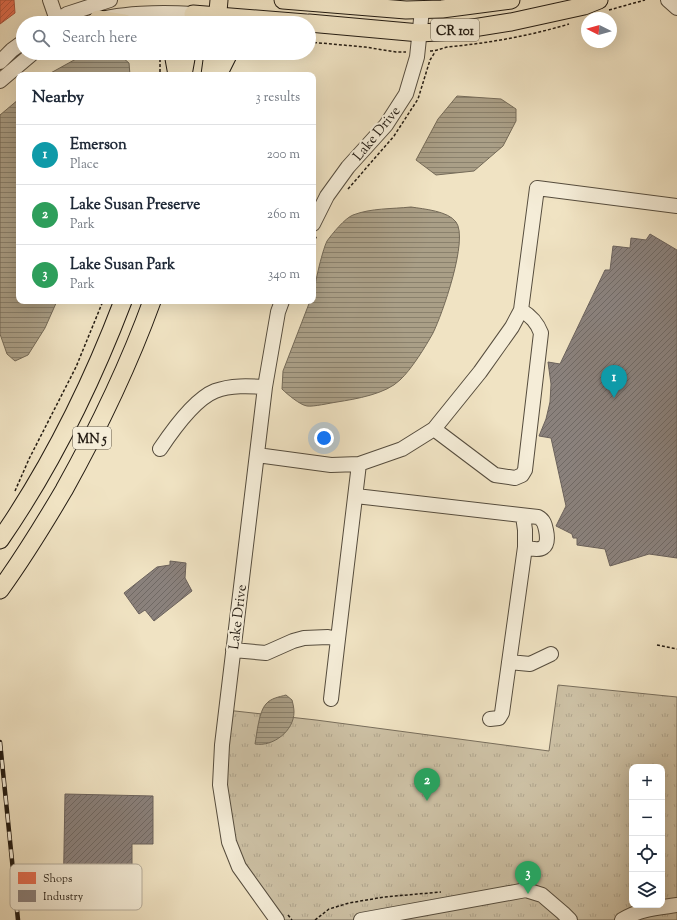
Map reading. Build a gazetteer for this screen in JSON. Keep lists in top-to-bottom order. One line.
{"streets":{"main road":["CR 101","MN 5"],"street":["Lake Drive"]},"crossings":[["CR 101","Lake Drive"]],"legend":["Shops","Industry"],"north":"left","page":{"search":"Search here","heading":["Nearby","3 results"],"list":[{"mark":"1","name":"Emerson","note":"Place","value":"200 m"},{"mark":"2","name":"Lake Susan Preserve","note":"Park","value":"260 m"},{"mark":"3","name":"Lake Susan Park","note":"Park","value":"340 m"}],"pins":["1","2","3"],"map_buttons":["+","−"]}}
